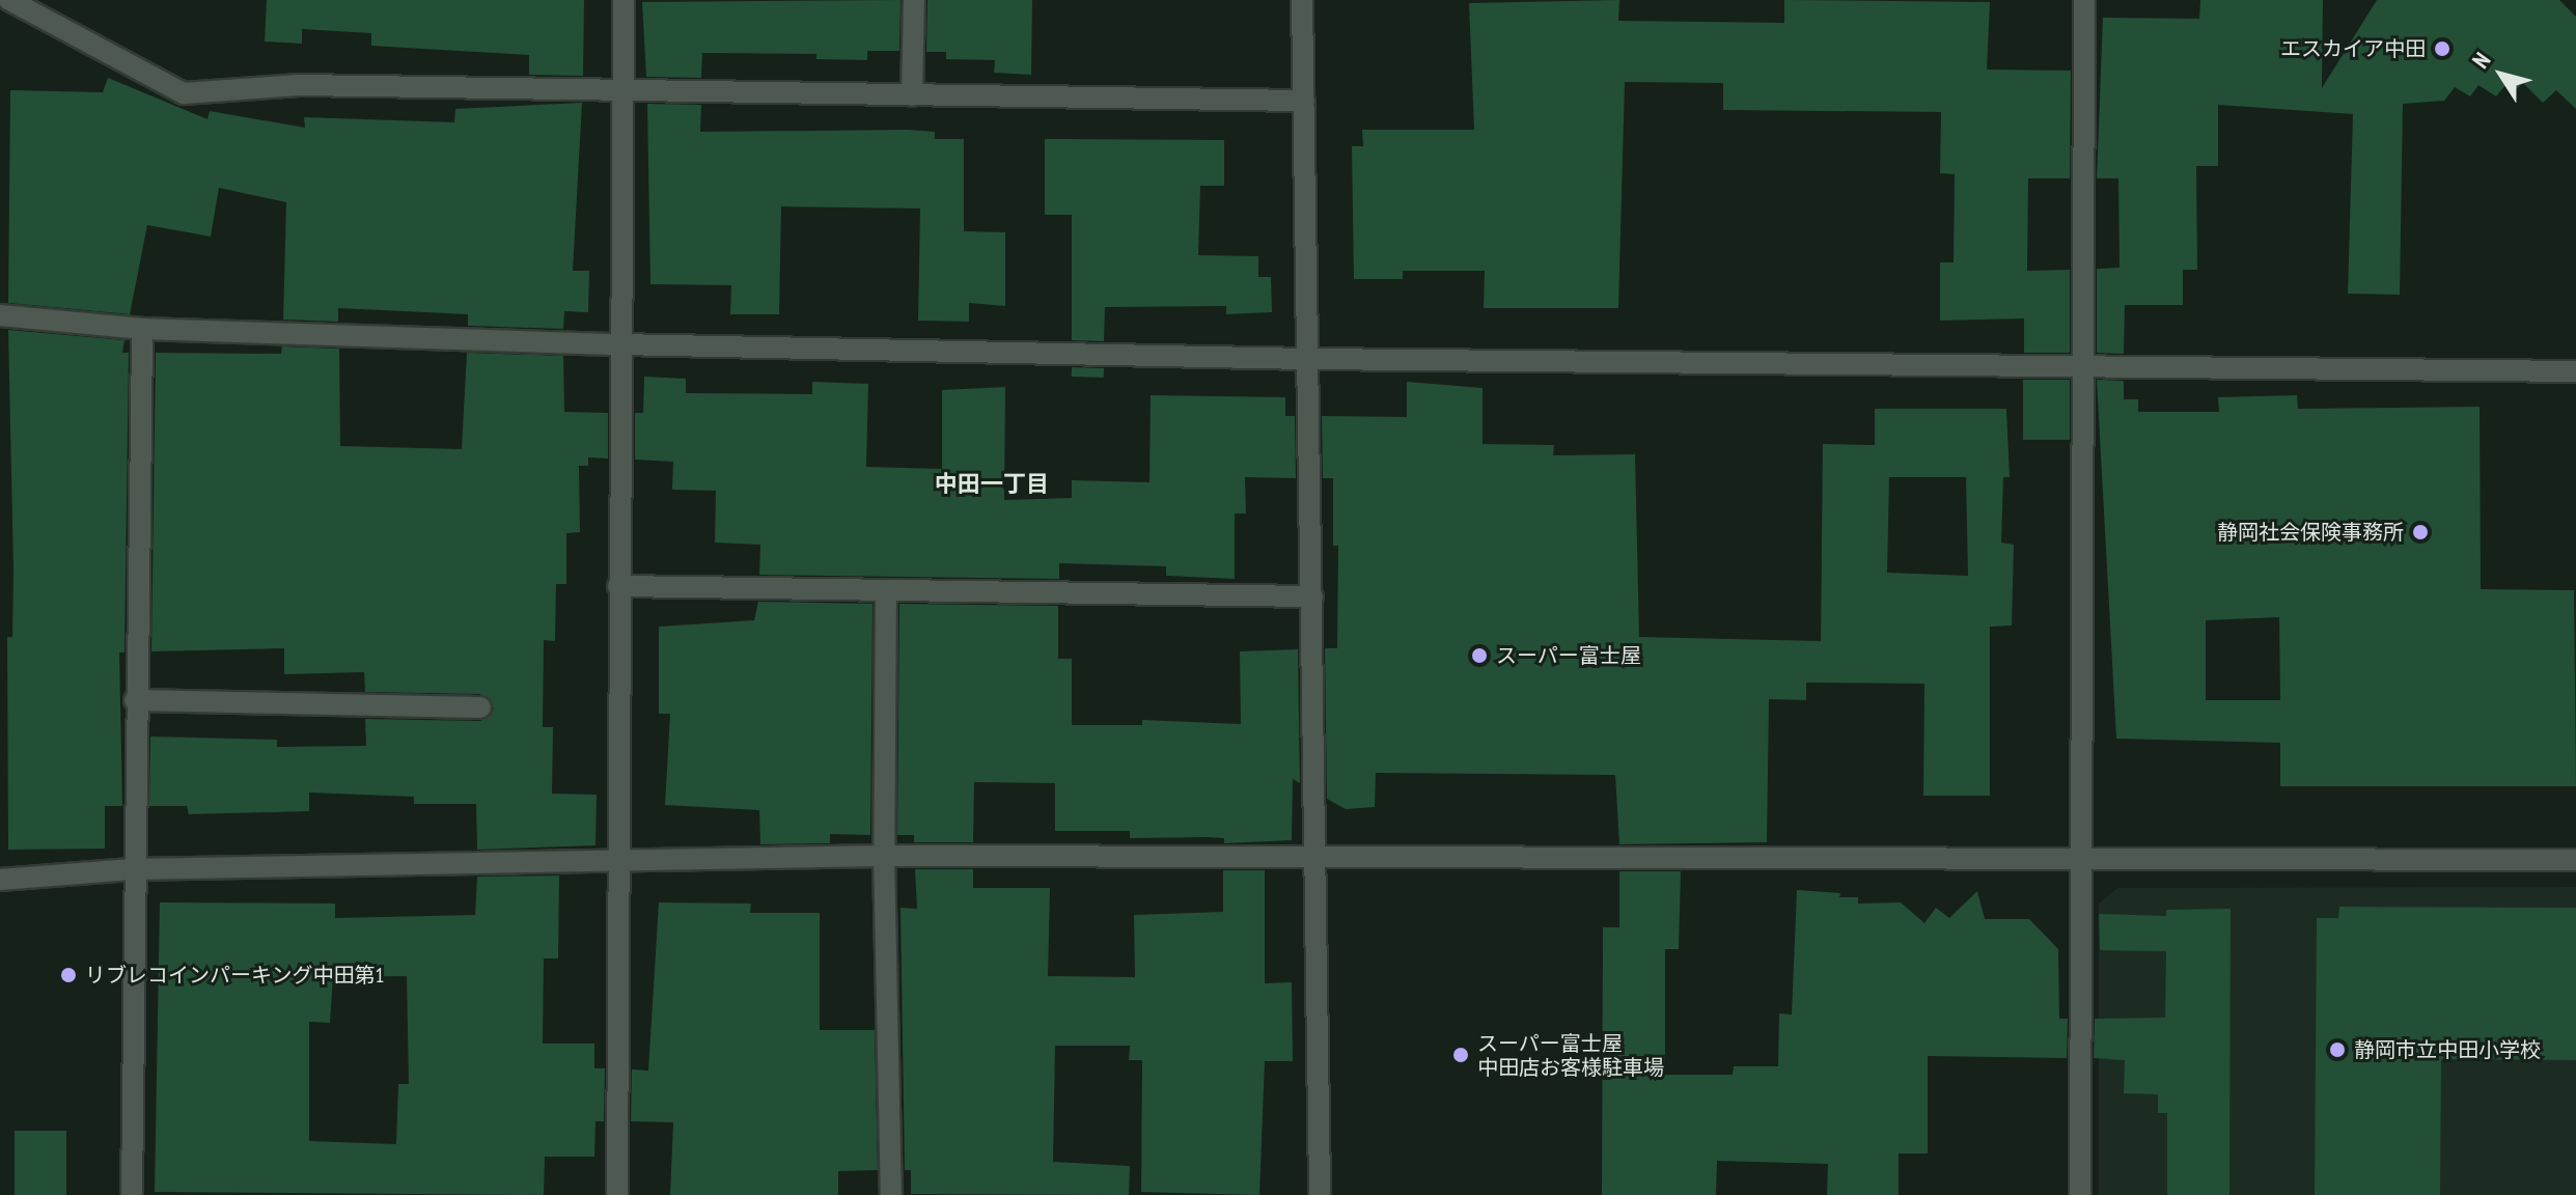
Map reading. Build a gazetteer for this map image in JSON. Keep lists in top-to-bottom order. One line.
{"districts":["中田一丁目"],"places":["エスカイア中田","静岡社会保険事務所","スーパー富士屋","リブレコインパーキング中田第1","静岡市立中田小学校","スーパー富士屋 中田店お客様駐車場"],"north":"top left"}
